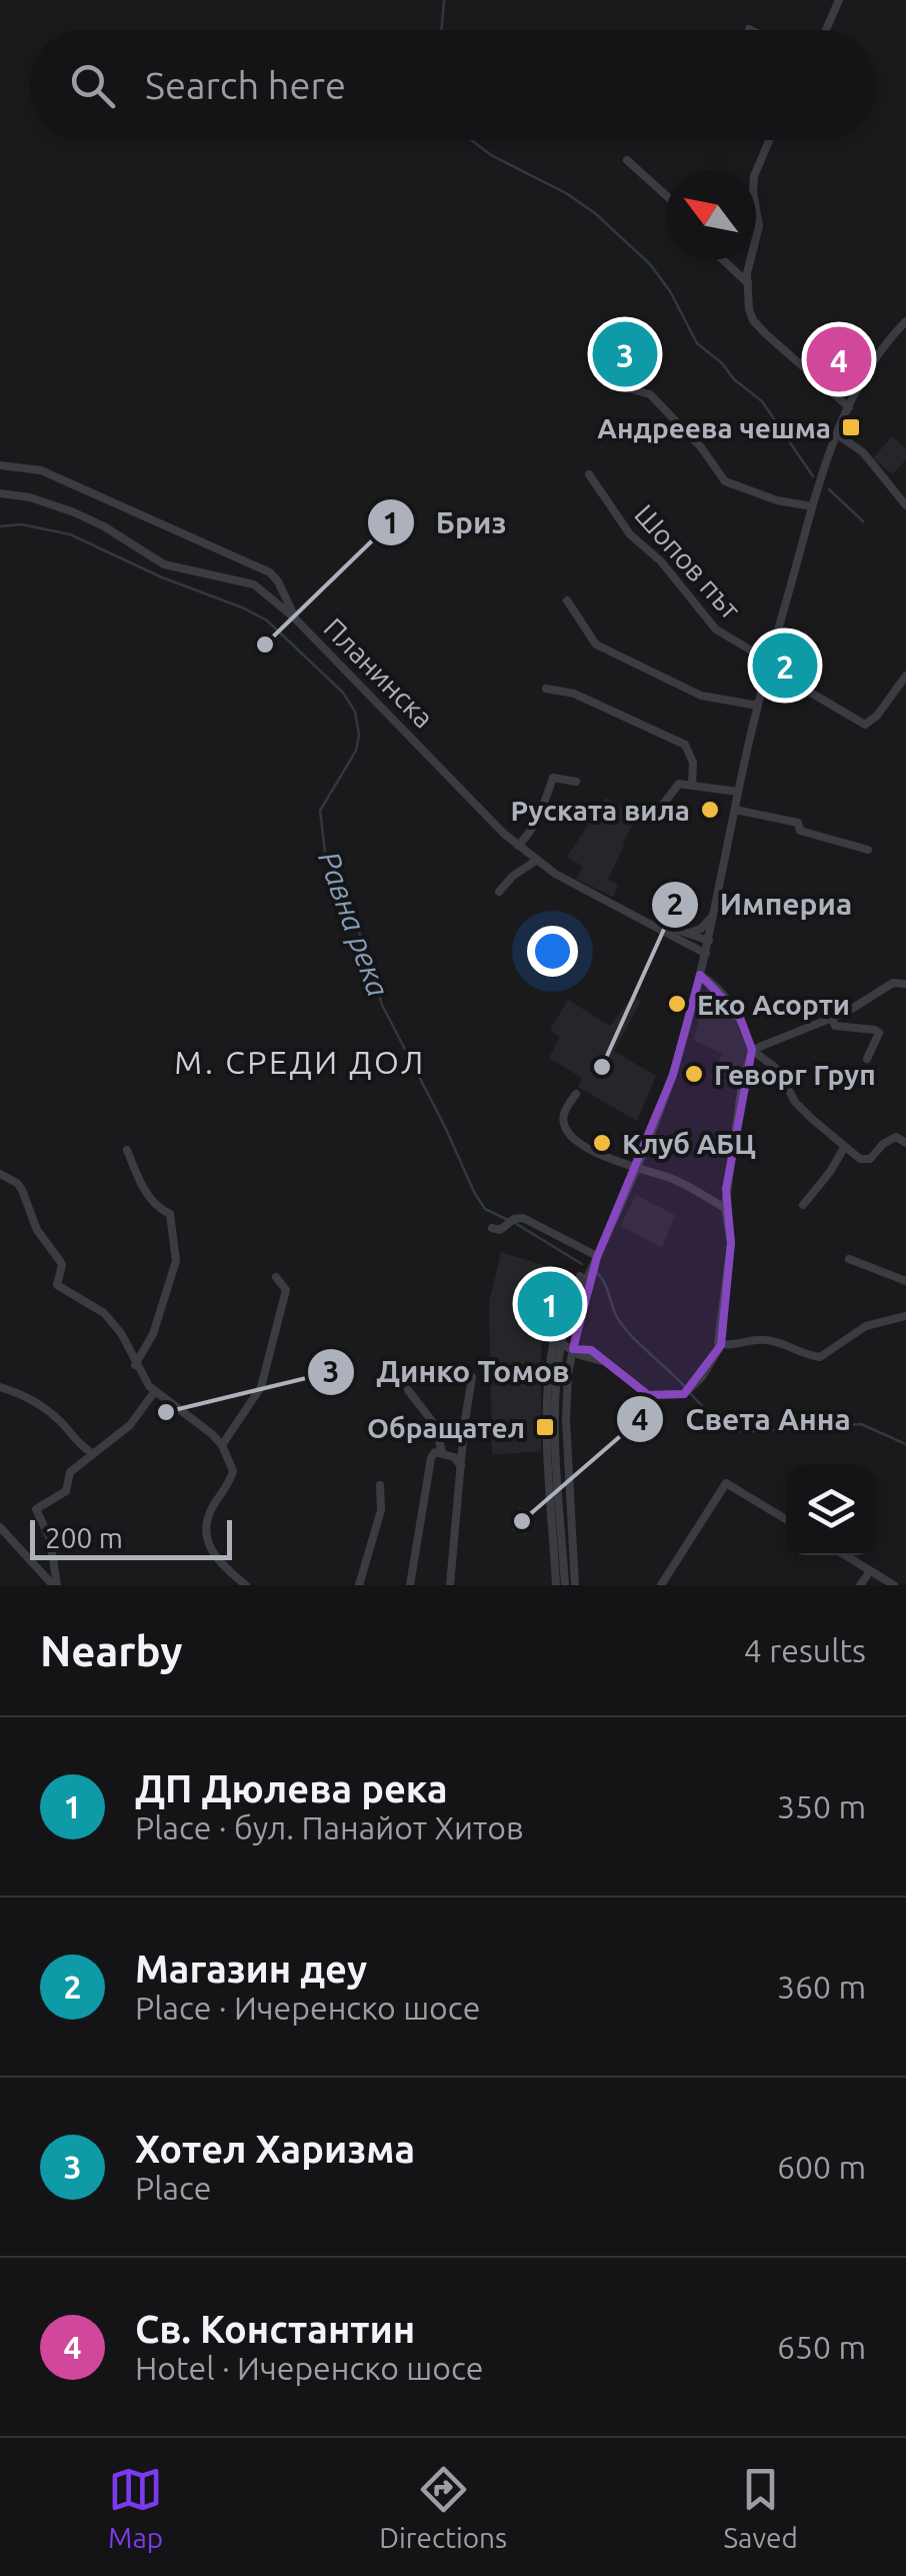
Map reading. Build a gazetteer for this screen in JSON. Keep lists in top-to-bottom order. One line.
{"streets":{"street":["Шопов път","Планинска"]},"districts":["М. СРЕДИ ДОЛ"],"water":["Равна река"],"places":{"transit":["Андреева чешма","Обращател"],"other":["Бриз","Руската вила","Еко Асорти","Империа","Геворг Груп","Клуб АБЦ","Динко Томов","Света Анна"]},"scale_bar":"200 m","north":"top left","page":{"search":"Search here","pins":["3","4","2","1"],"scale":"200 m","heading":["Nearby","4 results"],"list":[{"mark":"1","name":"ДП Дюлева река","note":"Place · бул. Панайот Хитов","value":"350 m"},{"mark":"2","name":"Магазин деу","note":"Place · Ичеренско шосе","value":"360 m"},{"mark":"3","name":"Хотел Харизма","note":"Place","value":"600 m"},{"mark":"4","name":"Св. Константин","note":"Hotel · Ичеренско шосе","value":"650 m"}],"nav":["Map","Directions","Saved"]}}
